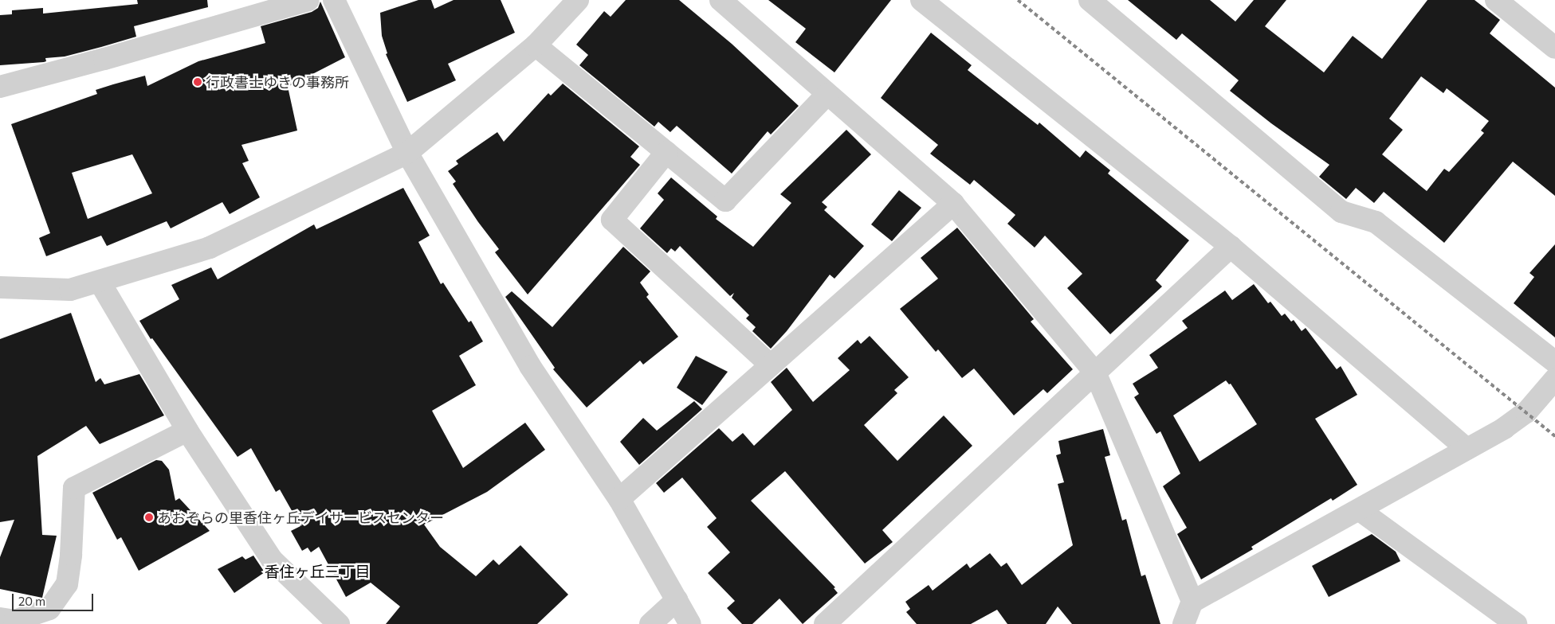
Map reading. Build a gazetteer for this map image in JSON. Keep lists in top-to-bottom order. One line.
{"districts":["香住ヶ丘三丁目"],"places":["行政書士ゆきの事務所","あおぞらの里香住ヶ丘デイサービスセンター"],"scale_bar":"20 m"}
